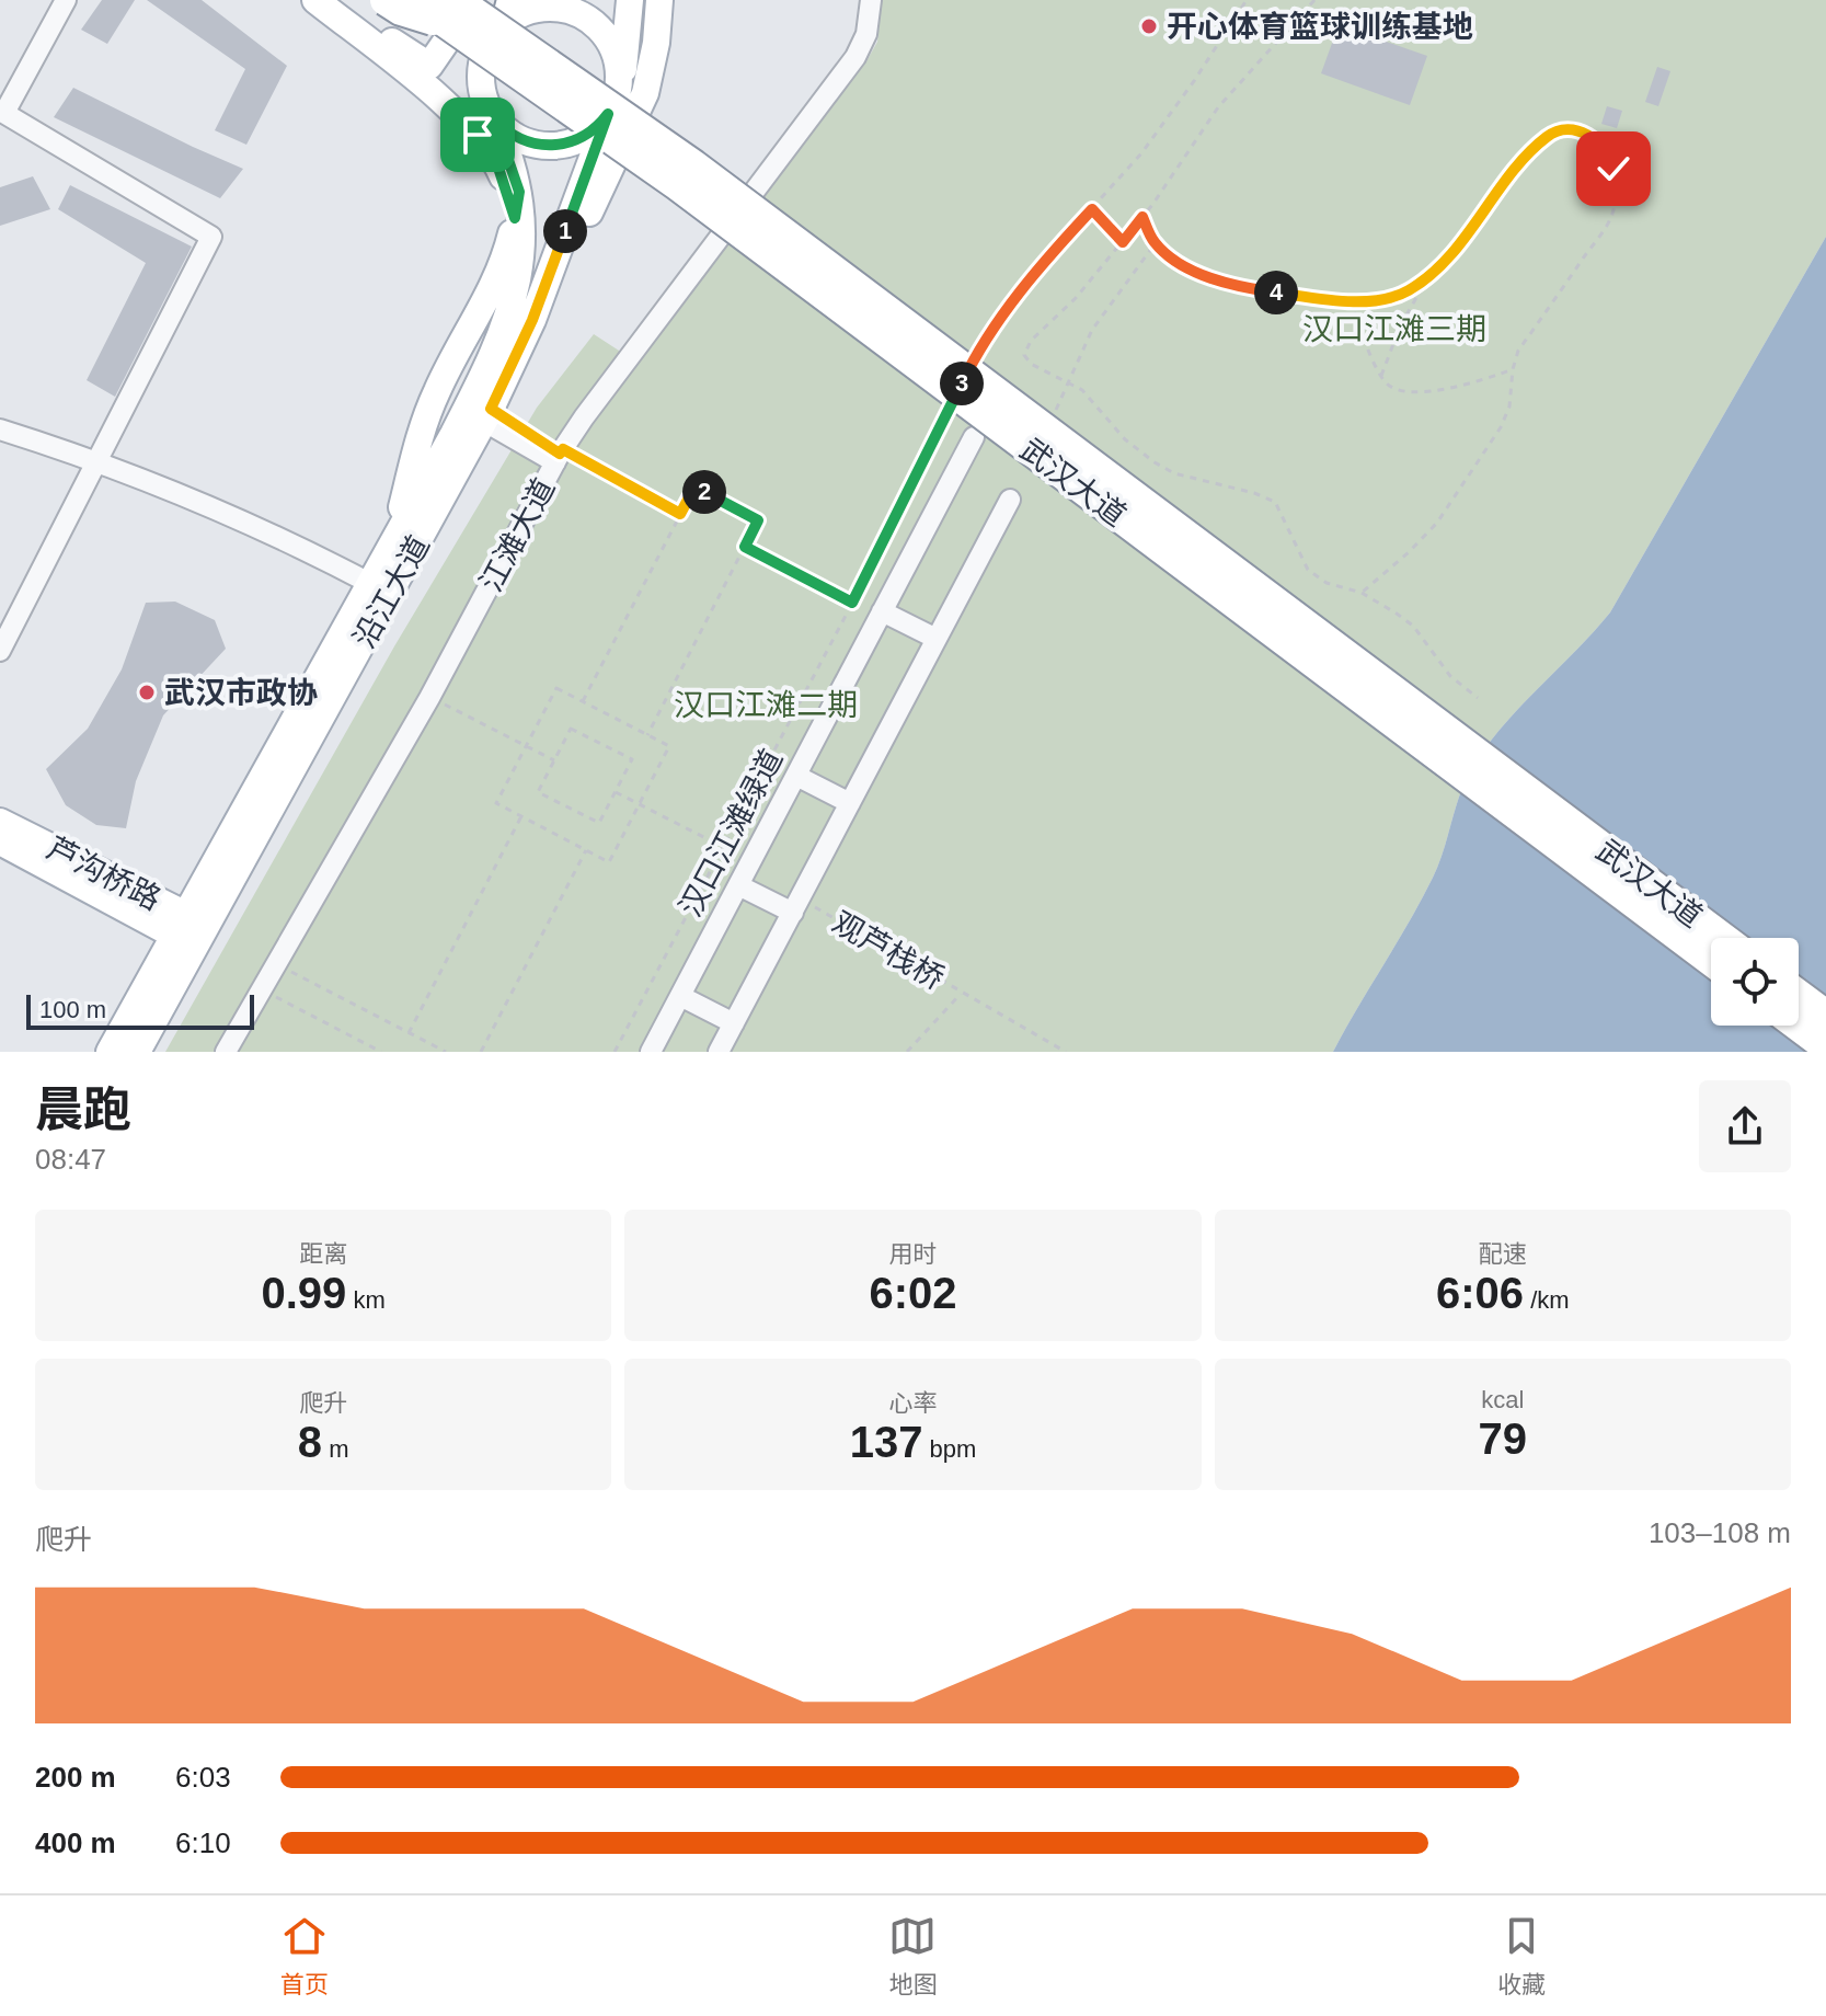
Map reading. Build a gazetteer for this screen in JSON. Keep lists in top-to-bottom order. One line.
{"streets":{"highway":["武汉大道"],"main road":["沿江大道","芦沟桥路"],"street":["江滩大道"],"path":["汉口江滩绿道","观芦栈桥"]},"crossings":[["沿江大道","芦沟桥路"]],"parks":["汉口江滩三期","汉口江滩二期"],"places":["开心体育篮球训练基地","武汉市政协"],"scale_bar":"100 m","page":{"pins":["1","4","3","2"],"scale":"100 m","heading":["晨跑","08:47"],"stats":[["距离","0.99 km"],["用时","6:02"],["配速","6:06 /km"],["爬升","8 m"],["心率","137 bpm"],["kcal","79"]],"chart":["爬升","103–108 m"],"list":[{"name":"200 m","note":"6:03"},{"name":"400 m","note":"6:10"}],"tabs":["首页","地图","收藏"]}}
